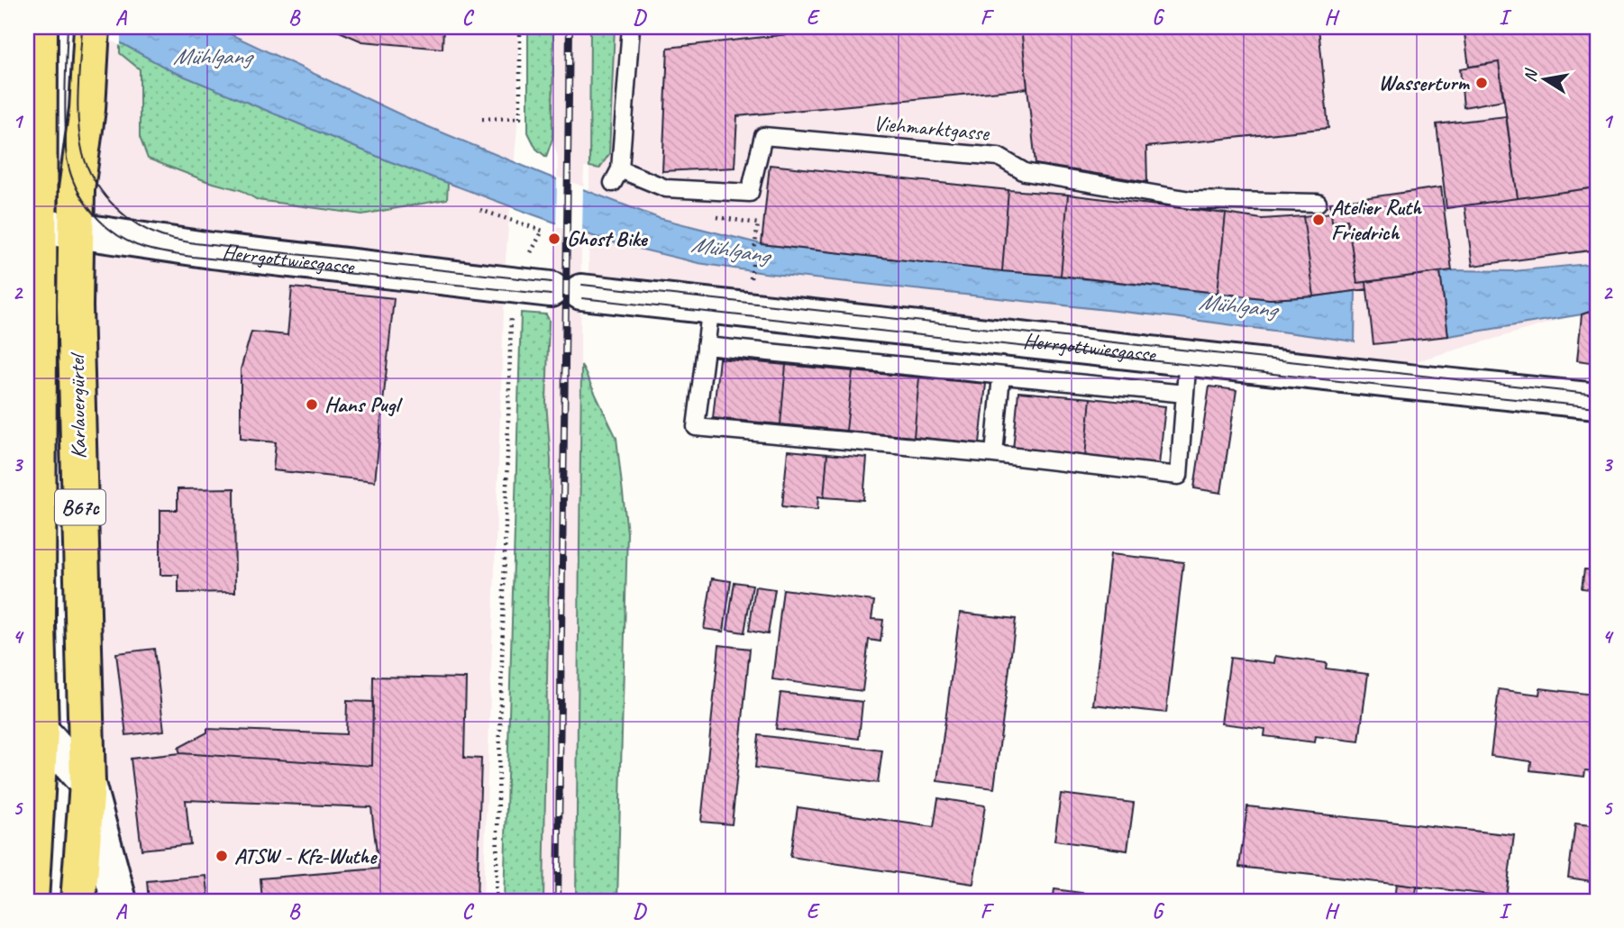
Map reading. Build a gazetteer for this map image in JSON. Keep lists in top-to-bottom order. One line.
{"streets":{"main road":["Herrgottwiesgasse","Karlauergürtel","B67c"],"lane":["Viehmarktgasse"]},"crossings":[["Herrgottwiesgasse","Karlauergürtel"]],"water":["Mühlgang"],"places":["Wasserturm","Atelier Ruth Friedrich","Ghost Bike","Hans Pugl","ATSW - Kfz-Wuthe"],"north":"left","grid":{"columns":["A","B","C","D","E","F","G","H","I"],"rows":["1","2","3","4","5"]}}
